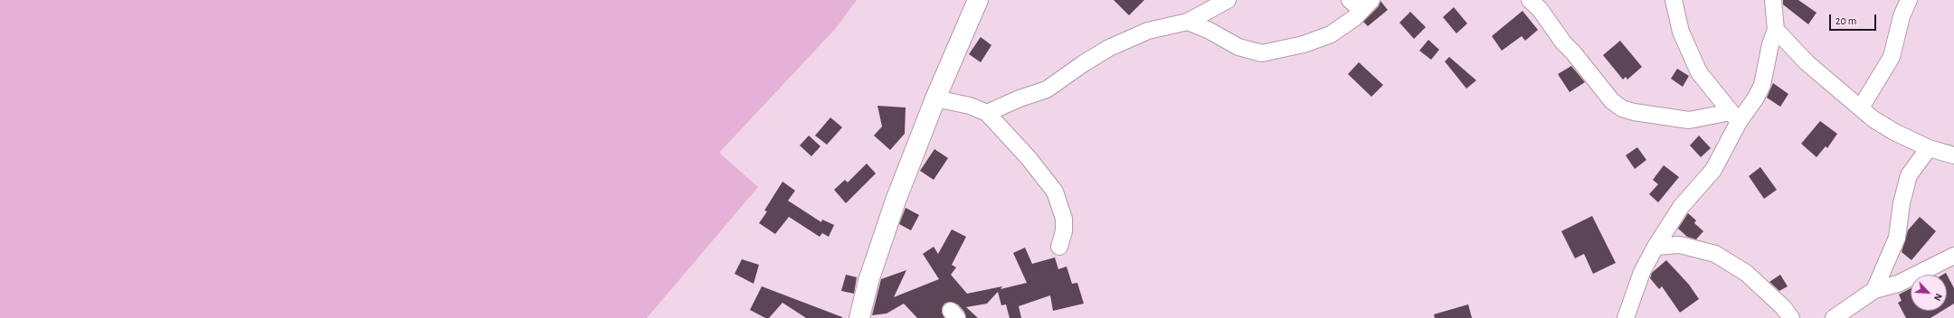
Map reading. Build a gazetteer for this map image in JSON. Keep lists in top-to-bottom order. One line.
{"scale_bar":"20 m","north":"bottom right"}
